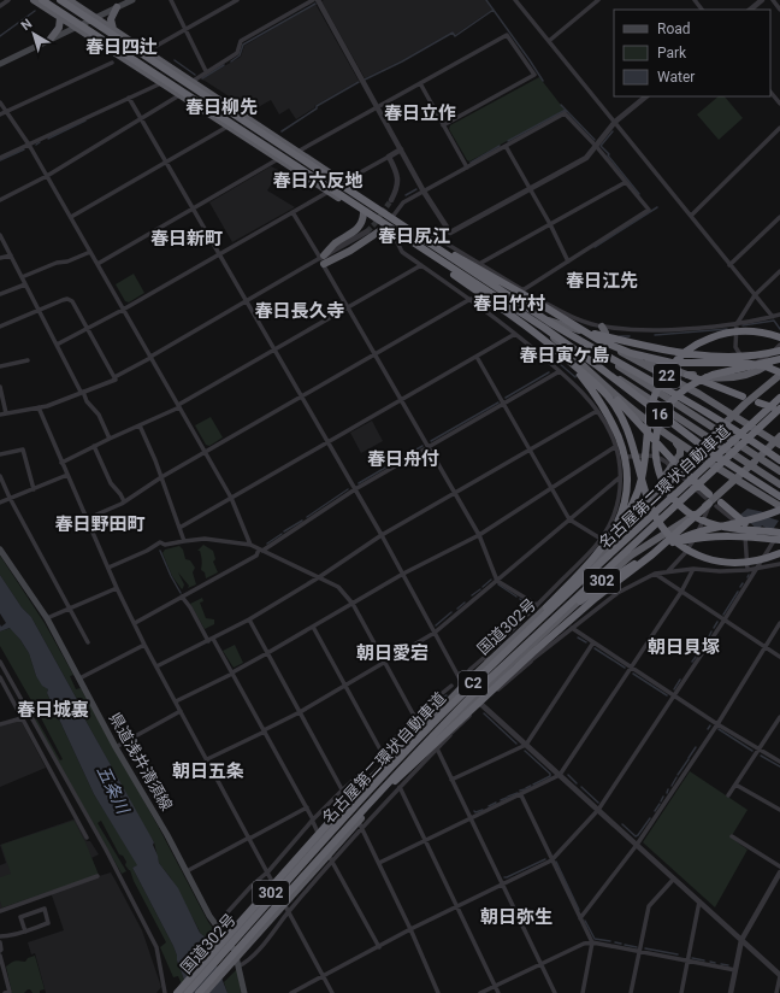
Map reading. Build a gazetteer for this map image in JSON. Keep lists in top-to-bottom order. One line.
{"streets":{"highway":["22","16","名古屋第二環状自動車道","302","国道302号","C2"],"main road":["県道浅井清須線"]},"crossings":[["22","国道302号"],["名古屋第二環状自動車道","国道302号"]],"districts":["春日四辻","春日柳先","春日立作","春日六反地","春日尻江","春日新町","春日江先","春日竹村","春日長久寺","春日寅ケ島","春日舟付","春日野田町","朝日貝塚","朝日愛宕","春日城裏","朝日五条","朝日弥生"],"water":["五条川"],"legend":["Road","Park","Water"],"north":"top left"}
